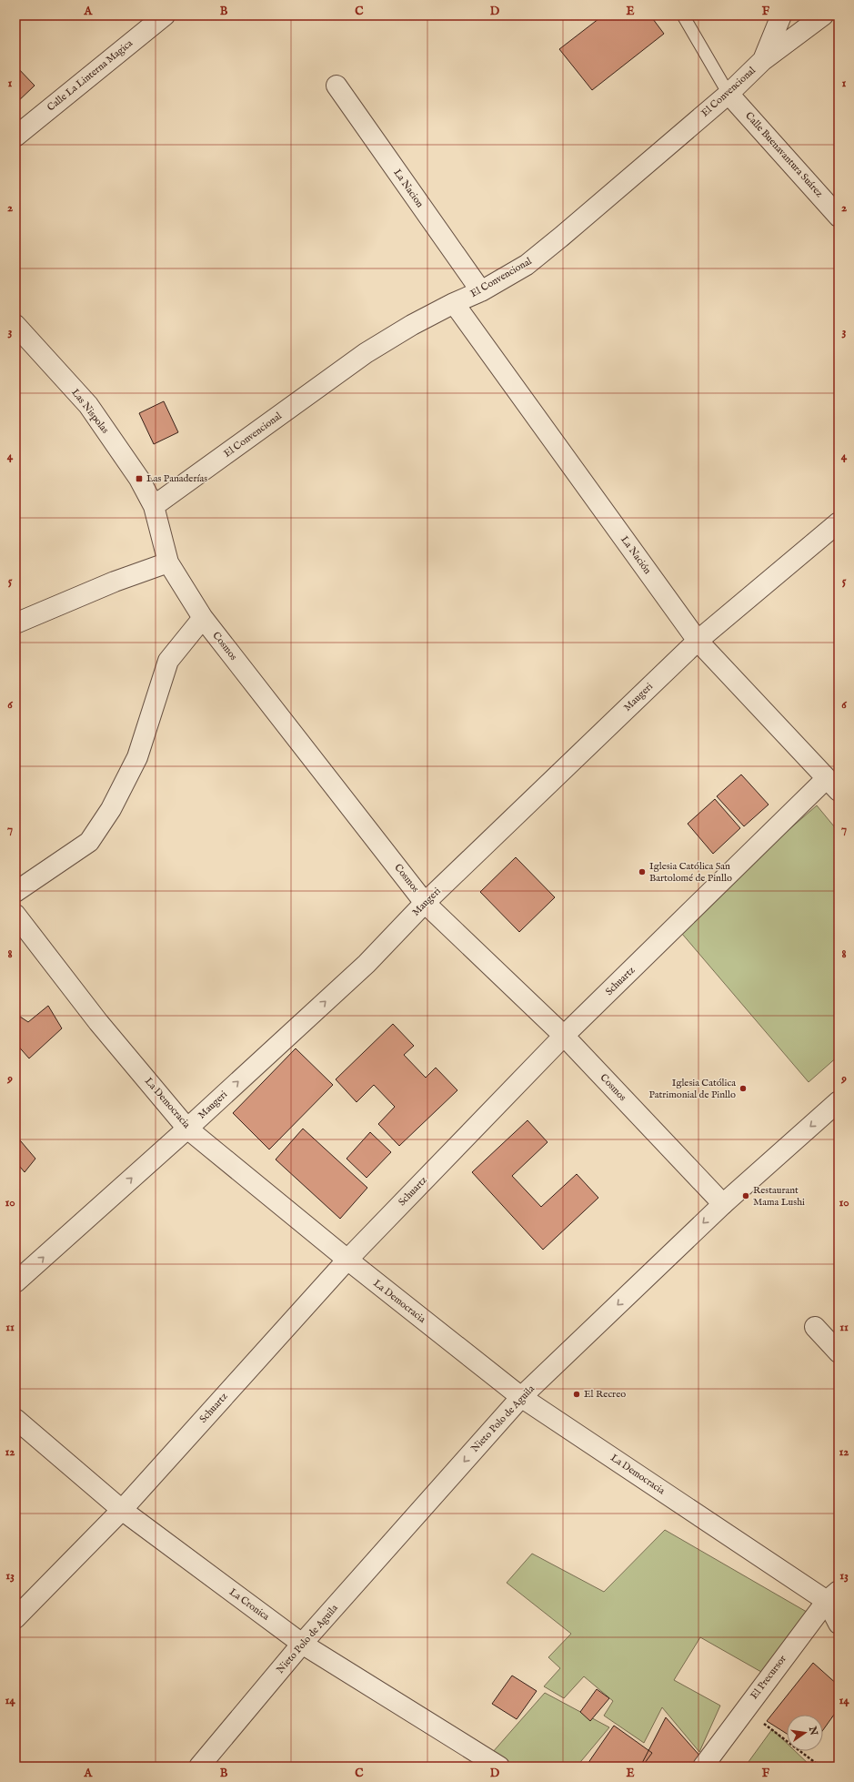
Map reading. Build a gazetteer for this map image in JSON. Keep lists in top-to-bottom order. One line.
{"streets":{"street":["Calle La Linterna Magica","El Convencional","Calle Buenavantura Suárez","La Nacion","Las Nispolas","La Nación","Cosmos","Maugeri","Schuartz","La Democracia","Nieto Polo de Aguila","La Cronica","El Precursor"]},"crossings":[["El Convencional","Calle Buenavantura Suárez"],["El Convencional","La Nacion"],["El Convencional","Las Nispolas"],["El Convencional","La Nación"],["El Convencional","Cosmos"],["Las Nispolas","Cosmos"],["La Nación","Maugeri"],["La Nación","Schuartz"],["Cosmos","Maugeri"],["Cosmos","Schuartz"],["Cosmos","Nieto Polo de Aguila"],["Maugeri","La Democracia"],["Schuartz","La Democracia"],["Schuartz","La Cronica"],["La Democracia","Nieto Polo de Aguila"],["La Democracia","El Precursor"],["Nieto Polo de Aguila","La Cronica"]],"one_way":["Maugeri","Nieto Polo de Aguila"],"places":{"transit":["Las Panaderías"],"other":["Iglesia Católica San Bartolomé de Pinllo","Iglesia Católica Patrimonial de Pinllo","Restaurant Mama Lushi","El Recreo"]},"north":"right","grid":{"columns":["A","B","C","D","E","F"],"rows":["1","2","3","4","5","6","7","8","9","10","11","12","13","14"]}}
